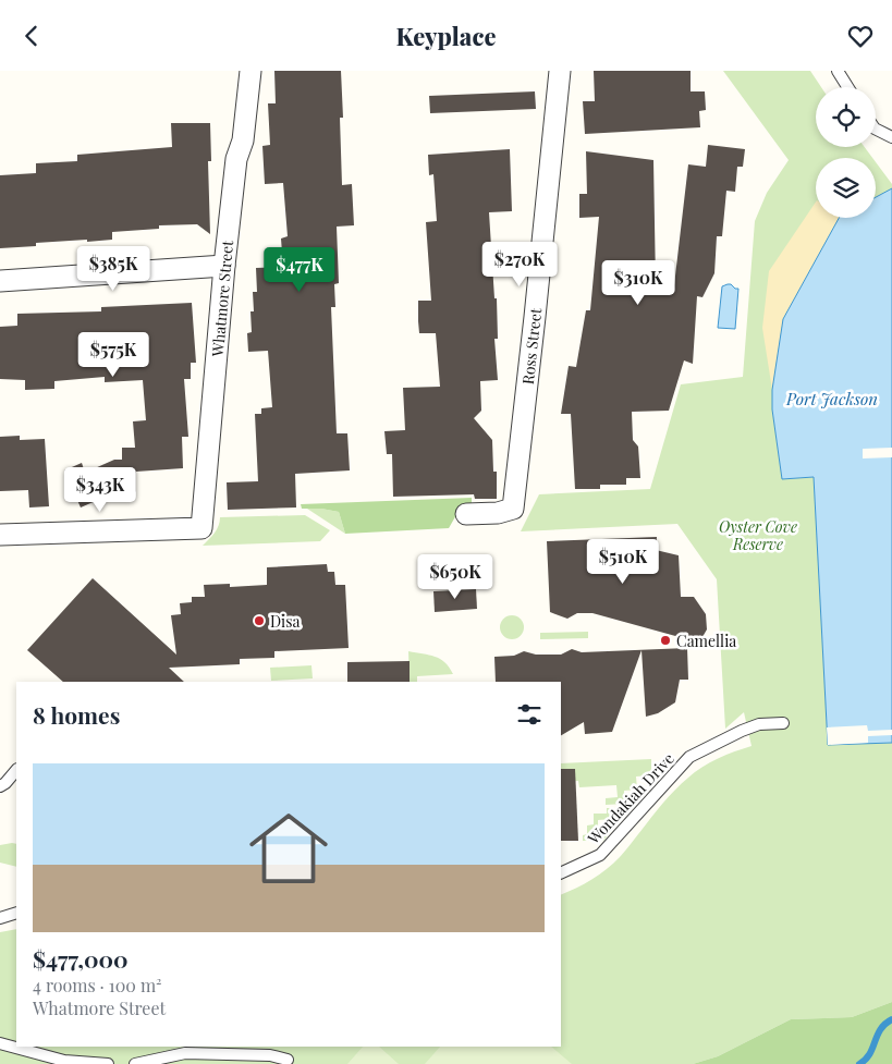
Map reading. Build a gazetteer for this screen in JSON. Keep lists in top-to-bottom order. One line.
{"streets":{"street":["Whatmore Street","Ross Street"],"lane":["Wondakiah Drive"]},"water":["Port Jackson"],"parks":["Oyster Cove Reserve"],"places":["Disa","Camellia"],"page":{"header":"Keyplace","price":["$270K","$385K","$477K","$310K","$575K","$343K","$510K","$650K"],"heading":"8 homes","list":[{"name":"$477,000","note":"4 rooms · 100 m² · Whatmore Street"}]}}
